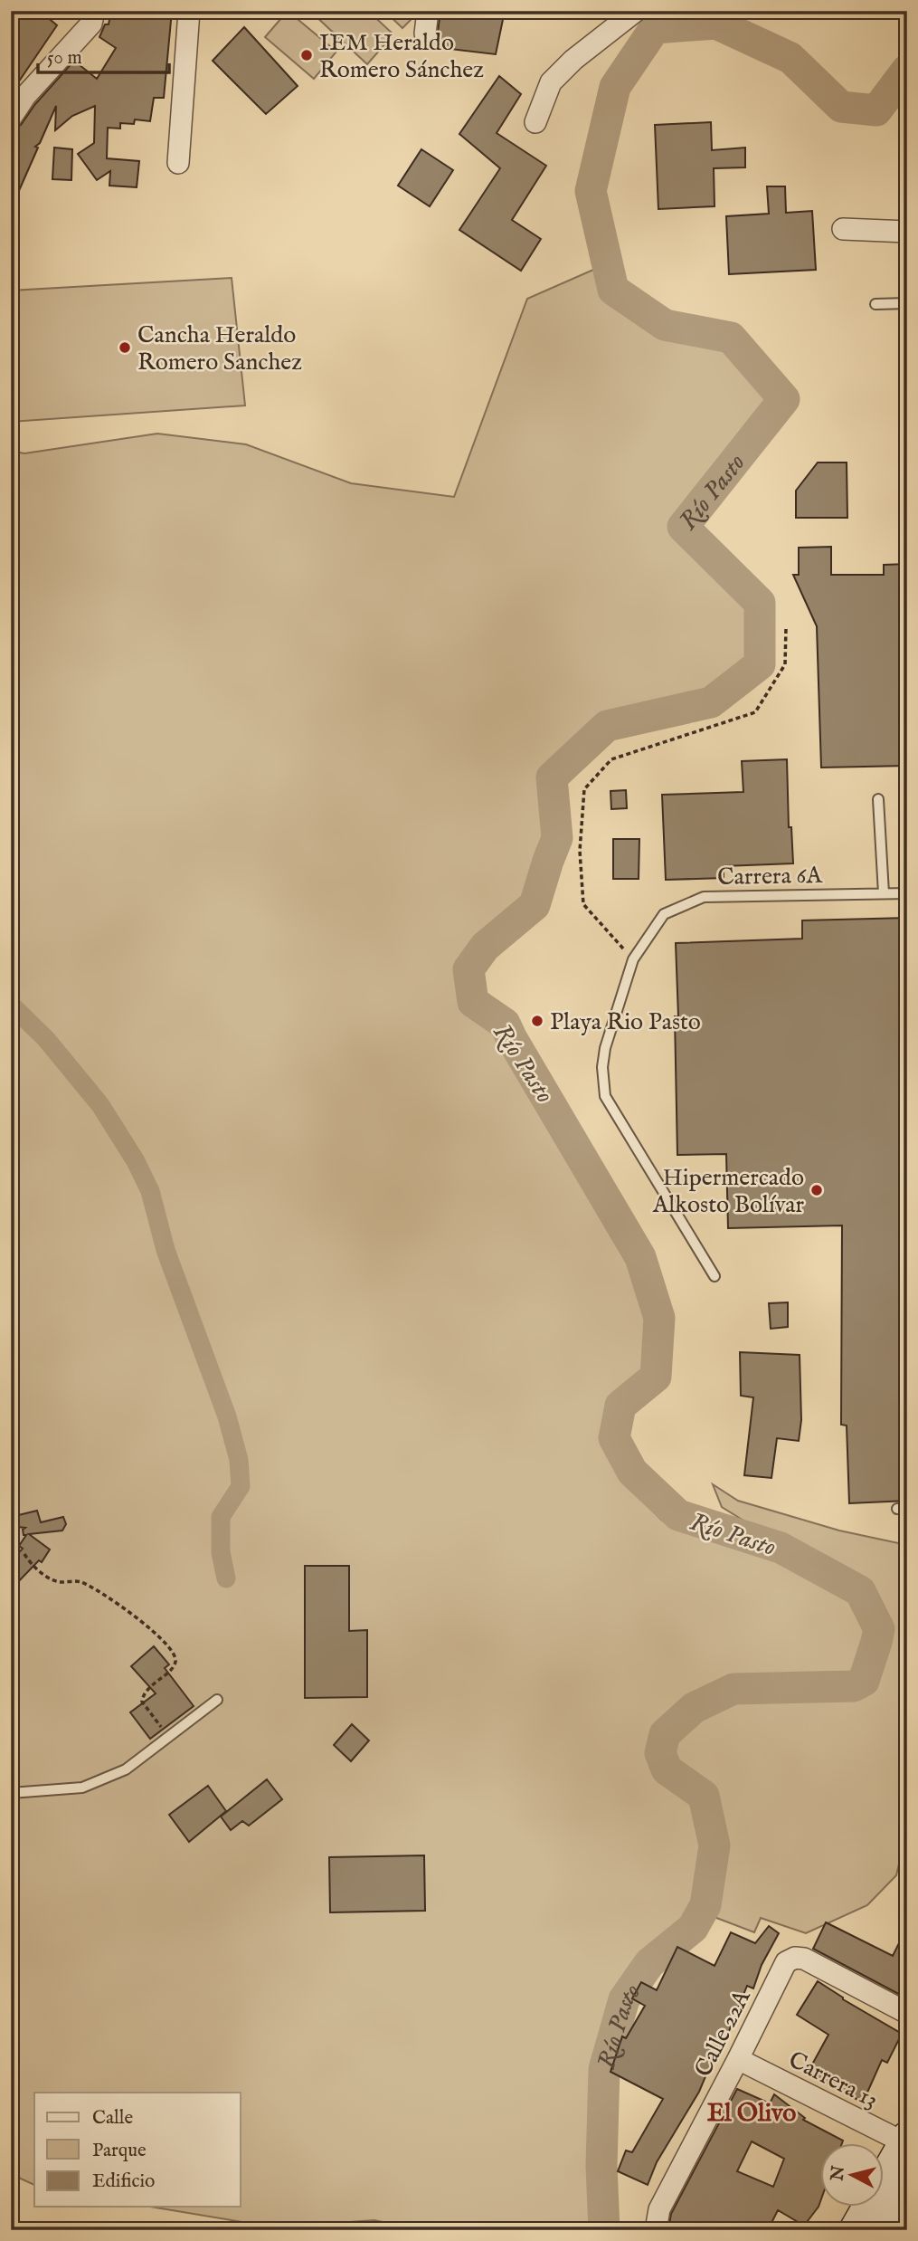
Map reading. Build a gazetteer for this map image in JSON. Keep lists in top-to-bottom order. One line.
{"streets":{"street":["Calle 22A","Carrera 13"],"lane":["Carrera 6A"]},"crossings":[["Calle 22A","Carrera 13"]],"districts":["El Olivo"],"water":["Río Pasto"],"places":["IEM Heraldo Romero Sánchez","Cancha Heraldo Romero Sanchez","Playa Rio Pasto","Hipermercado Alkosto Bolívar"],"legend":["Calle","Parque","Edificio"],"scale_bar":"50 m","north":"left"}
